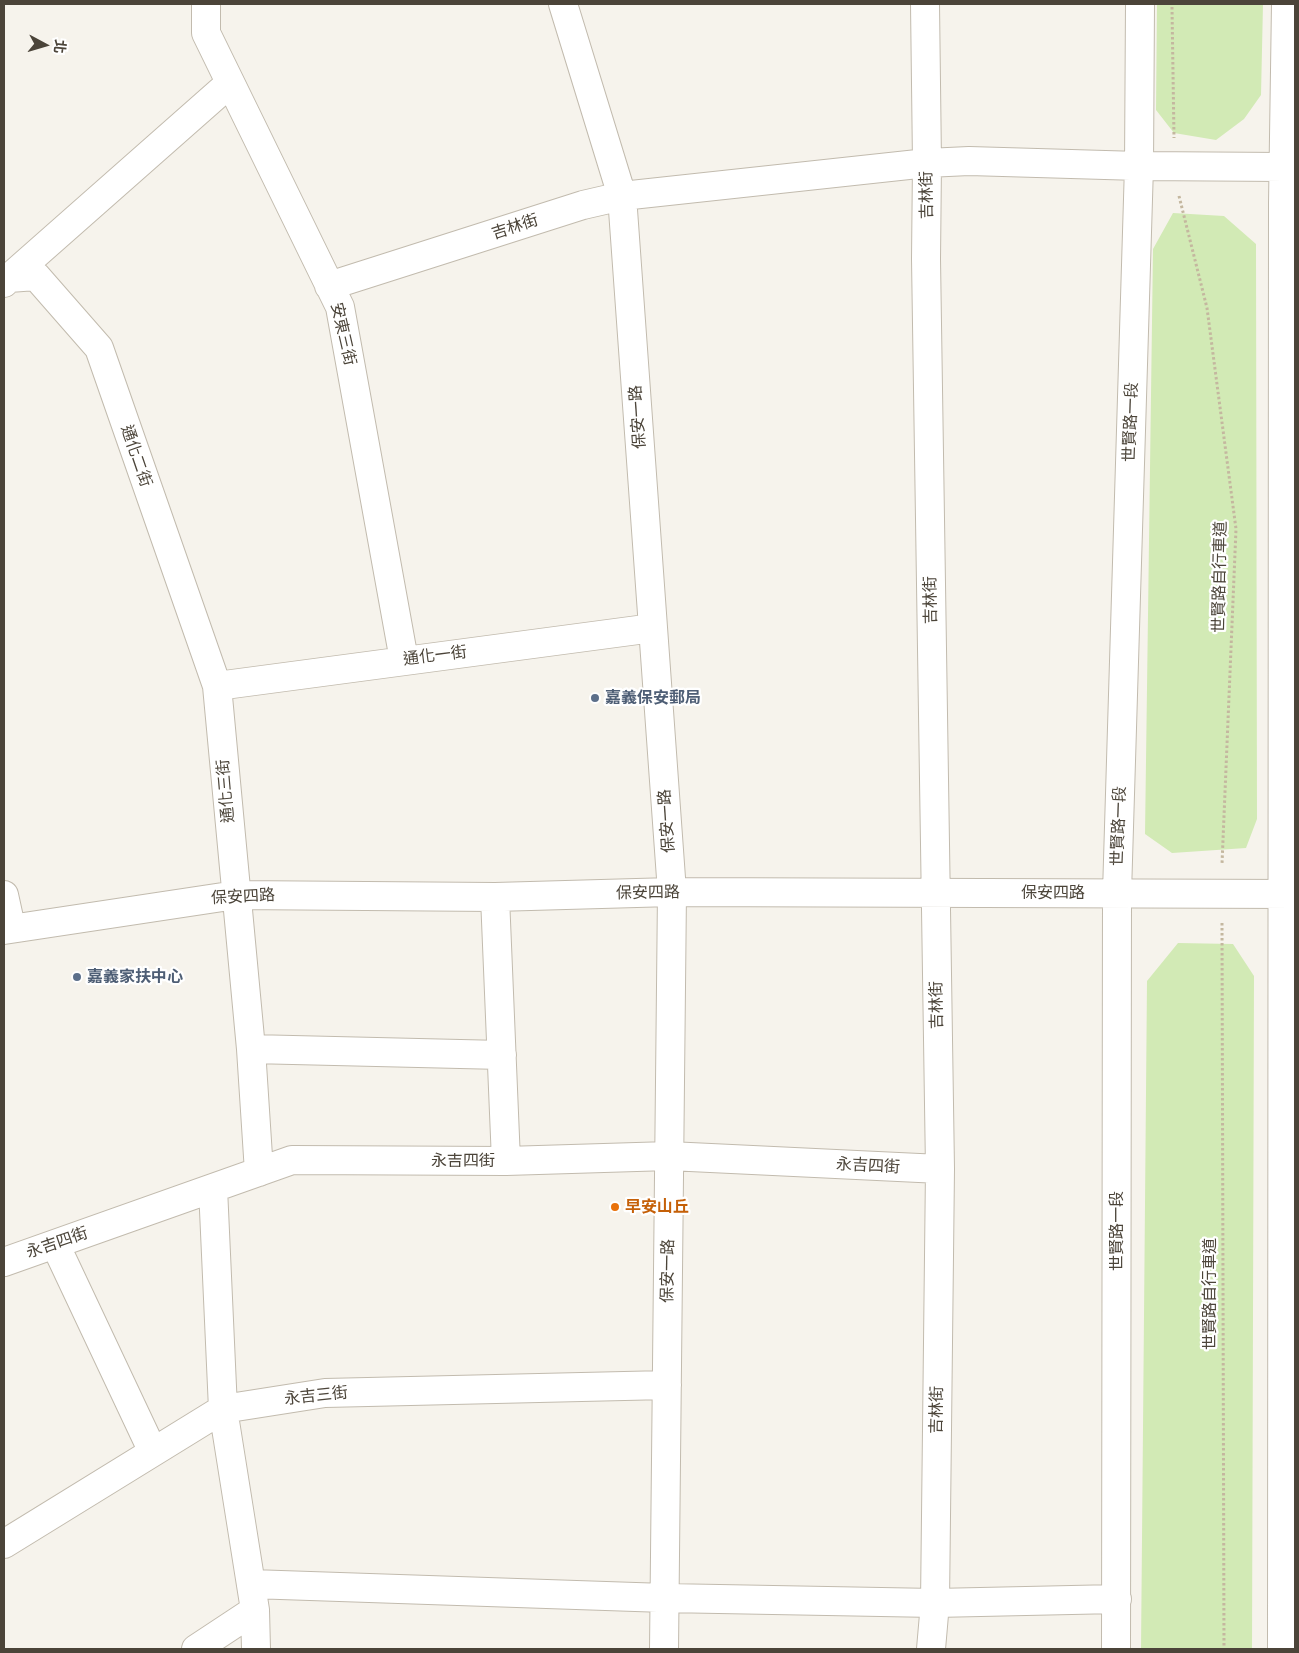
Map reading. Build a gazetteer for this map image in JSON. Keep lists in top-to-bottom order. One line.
{"streets":{"street":["吉林街","安東三街","保安一路","世賢路一段","通化二街","通化一街","通化三街","保安四路","永吉四街","永吉三街"],"path":["世賢路自行車道"]},"crossings":[["吉林街","安東三街"],["吉林街","保安一路"],["吉林街","保安四路"],["吉林街","永吉四街"],["安東三街","通化一街"],["保安一路","通化一街"],["保安一路","保安四路"],["保安一路","永吉四街"],["保安一路","永吉三街"],["世賢路一段","保安四路"],["通化二街","通化一街"],["通化二街","通化三街"],["通化一街","通化三街"],["通化三街","保安四路"],["通化三街","永吉四街"]],"places":["嘉義保安郵局","嘉義家扶中心","早安山丘"],"north":"right"}
